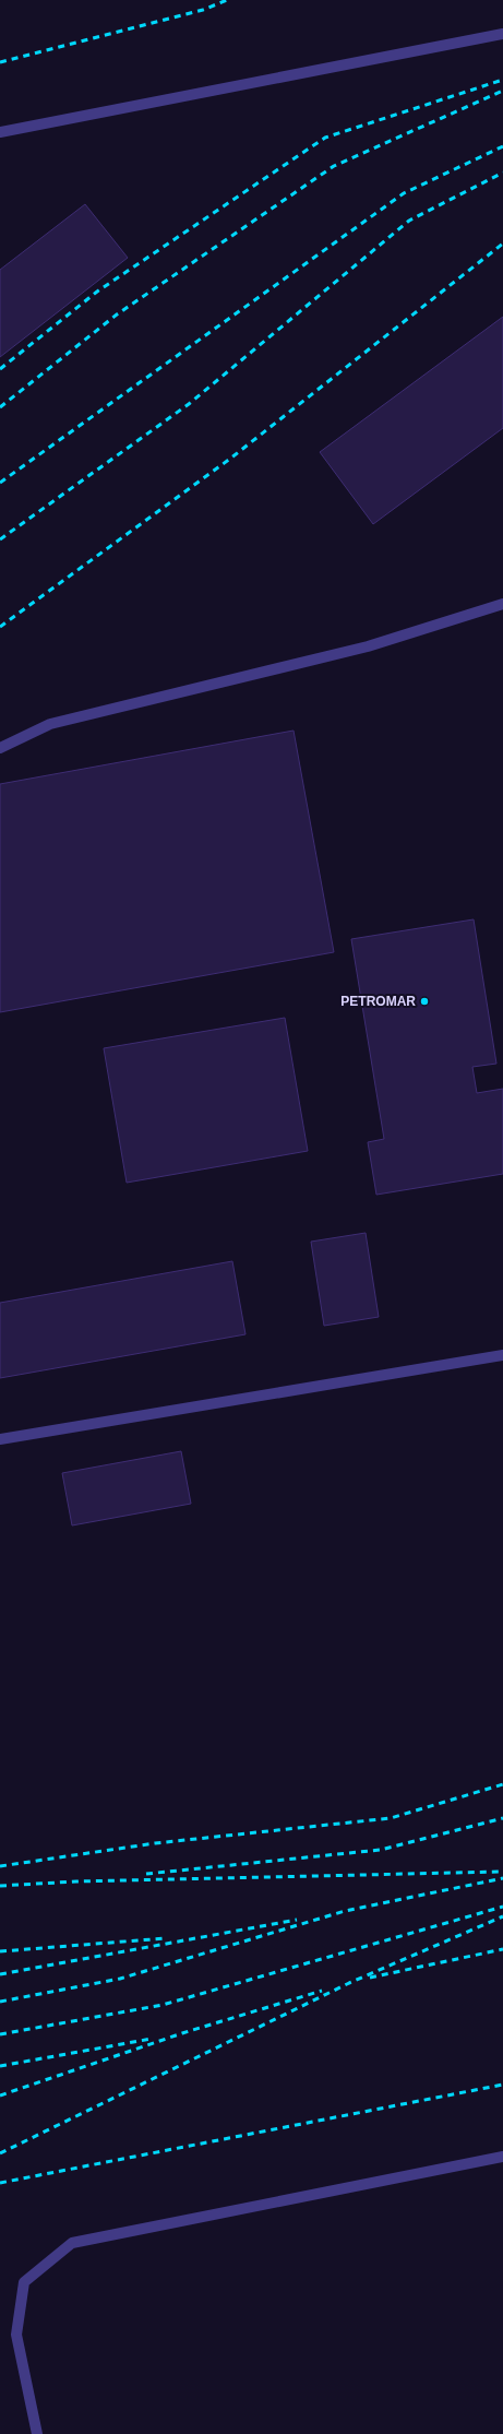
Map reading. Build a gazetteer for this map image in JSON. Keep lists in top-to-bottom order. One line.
{"places":["PETROMAR"]}
